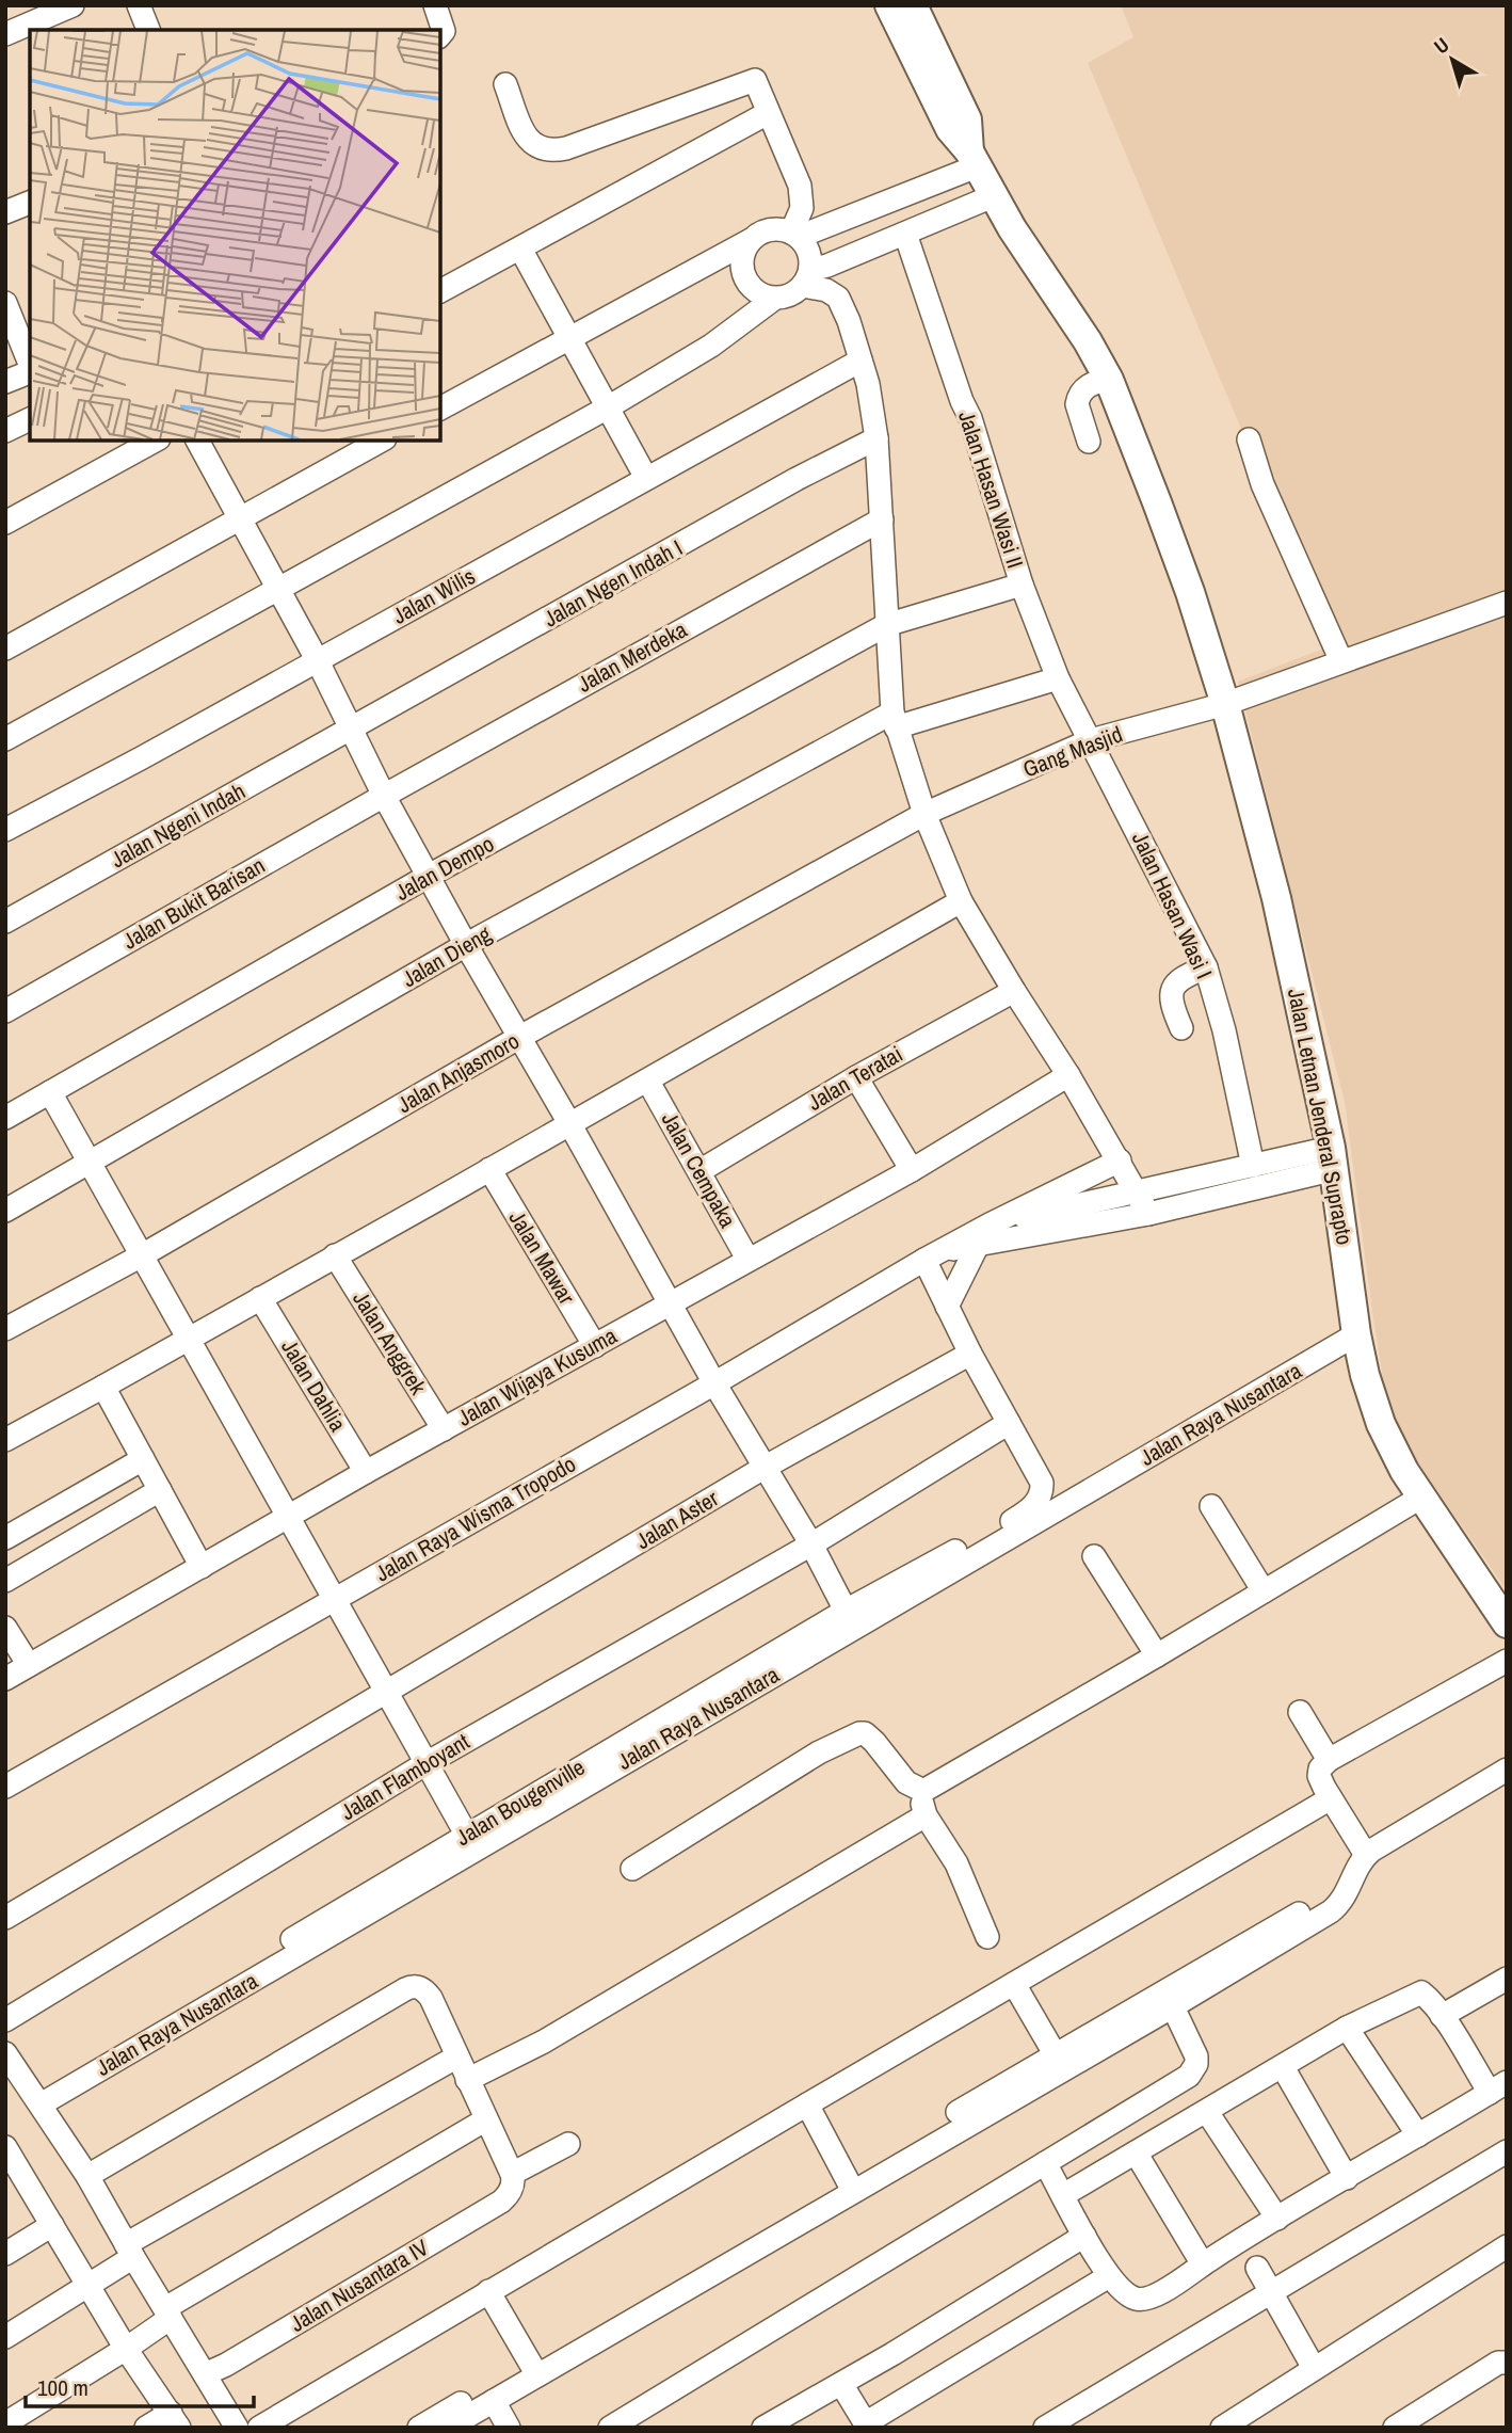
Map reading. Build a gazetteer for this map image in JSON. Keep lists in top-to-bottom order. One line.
{"streets":{"main road":["Jalan Letnan Jenderal Suprapto"],"street":["Jalan Hasan Wasi II","Jalan Ngen Indah I","Jalan Wilis","Jalan Merdeka","Gang Masjid","Jalan Ngeni Indah","Jalan Dempo","Jalan Bukit Barisan","Jalan Hasan Wasi I","Jalan Dieng","Jalan Anjasmoro","Jalan Teratai","Jalan Cempaka","Jalan Mawar","Jalan Anggrek","Jalan Wijaya Kusuma","Jalan Dahlia","Jalan Raya Nusantara","Jalan Raya Wisma Tropodo","Jalan Aster","Jalan Flamboyant","Jalan Bougenville","Jalan Nusantara IV"]},"crossings":[["Jalan Hasan Wasi II","Gang Masjid"],["Jalan Hasan Wasi II","Jalan Dempo"],["Jalan Hasan Wasi II","Jalan Hasan Wasi I"],["Jalan Hasan Wasi II","Jalan Dieng"],["Jalan Ngen Indah I","Jalan Ngeni Indah"],["Jalan Merdeka","Jalan Bukit Barisan"],["Gang Masjid","Jalan Hasan Wasi I"],["Gang Masjid","Jalan Anjasmoro"],["Gang Masjid","Jalan Letnan Jenderal Suprapto"],["Jalan Teratai","Jalan Cempaka"],["Jalan Letnan Jenderal Suprapto","Jalan Raya Nusantara"],["Jalan Cempaka","Jalan Wijaya Kusuma"],["Jalan Mawar","Jalan Wijaya Kusuma"],["Jalan Anggrek","Jalan Wijaya Kusuma"],["Jalan Wijaya Kusuma","Jalan Dahlia"],["Jalan Raya Nusantara","Jalan Bougenville"],["Jalan Flamboyant","Jalan Bougenville"]],"scale_bar":"100 m","north":"top left"}
